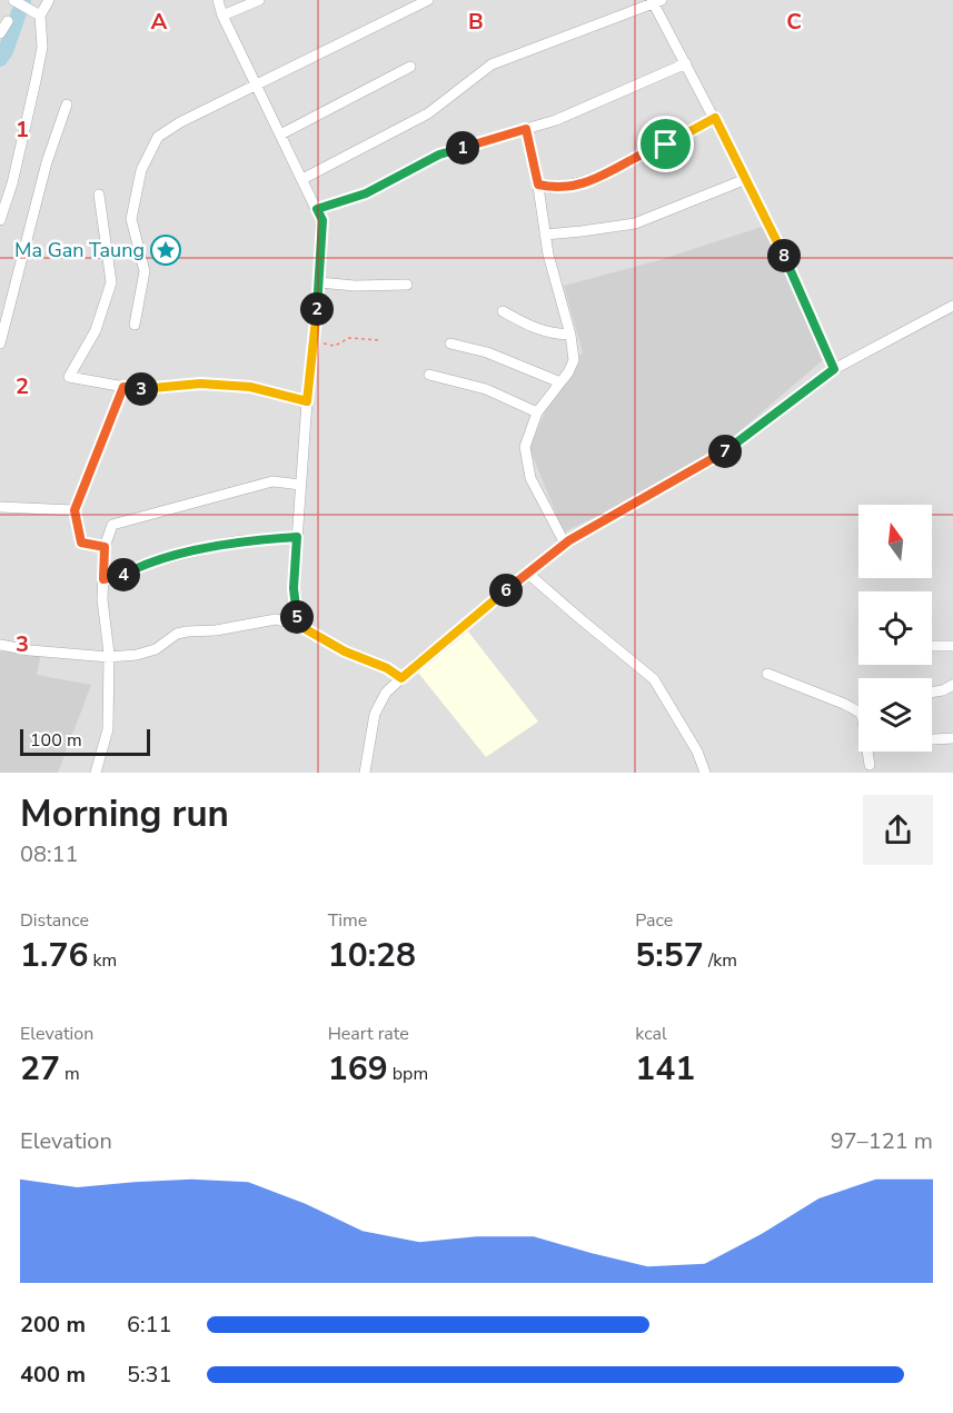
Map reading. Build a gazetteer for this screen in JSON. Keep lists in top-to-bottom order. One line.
{"places":{"place":["Ma Gan Taung"]},"scale_bar":"100 m","north":"top","page":{"pins":["1","8","2","3","7","4","6","5"],"scale":"100 m","heading":["Morning run","08:11"],"stats":[["Distance","1.76 km"],["Time","10:28"],["Pace","5:57 /km"],["Elevation","27 m"],["Heart rate","169 bpm"],["kcal","141"]],"chart":["Elevation","97–121 m"],"list":[{"name":"200 m","note":"6:11"},{"name":"400 m","note":"5:31"}]},"grid":{"columns":["A","B","C"],"rows":["1","2","3"]}}
